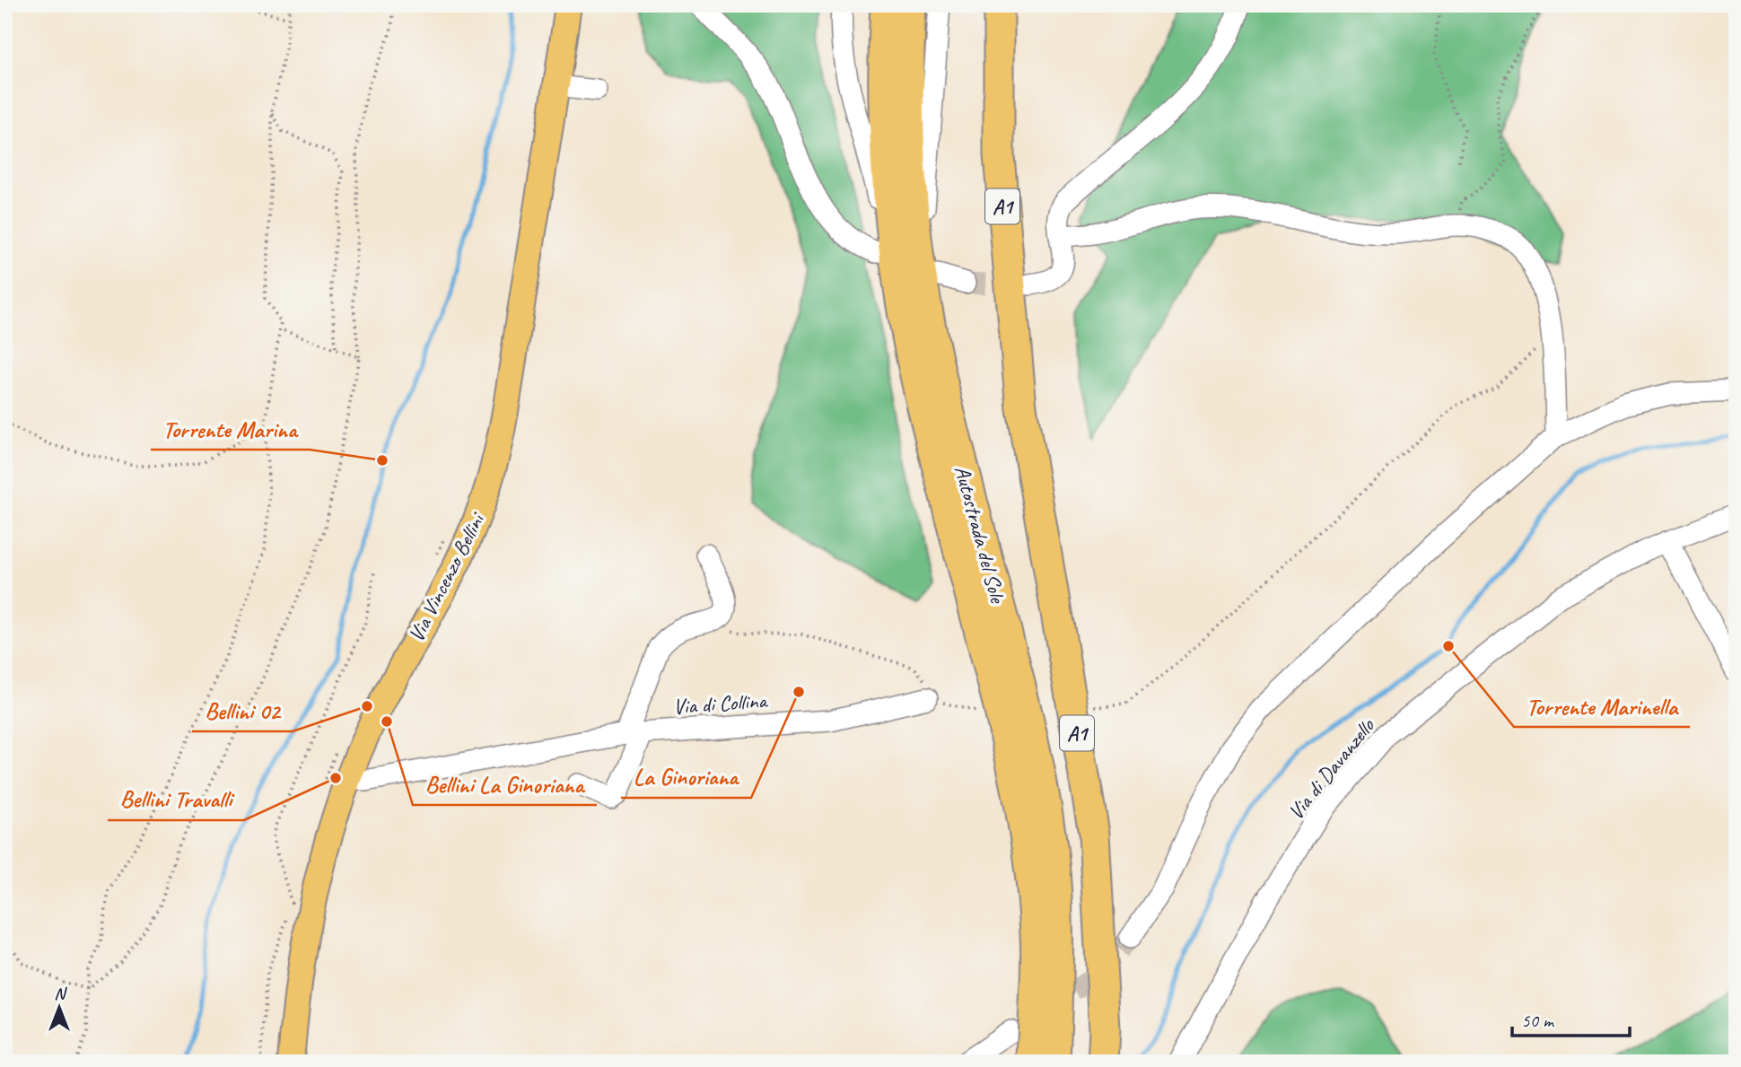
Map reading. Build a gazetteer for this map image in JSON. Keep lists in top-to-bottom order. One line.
{"streets":{"highway":["A1","Autostrada del Sole"],"main road":["Via Vincenzo Bellini"],"street":["Via di Collina","Via di Davanzello"]},"crossings":[["Via Vincenzo Bellini","Via di Collina"]],"places":["Torrente Marina","Torrente Marinella","La Ginoriana","Bellini 02","Bellini La Ginoriana","Bellini Travalli"],"scale_bar":"50 m","north":"top"}
